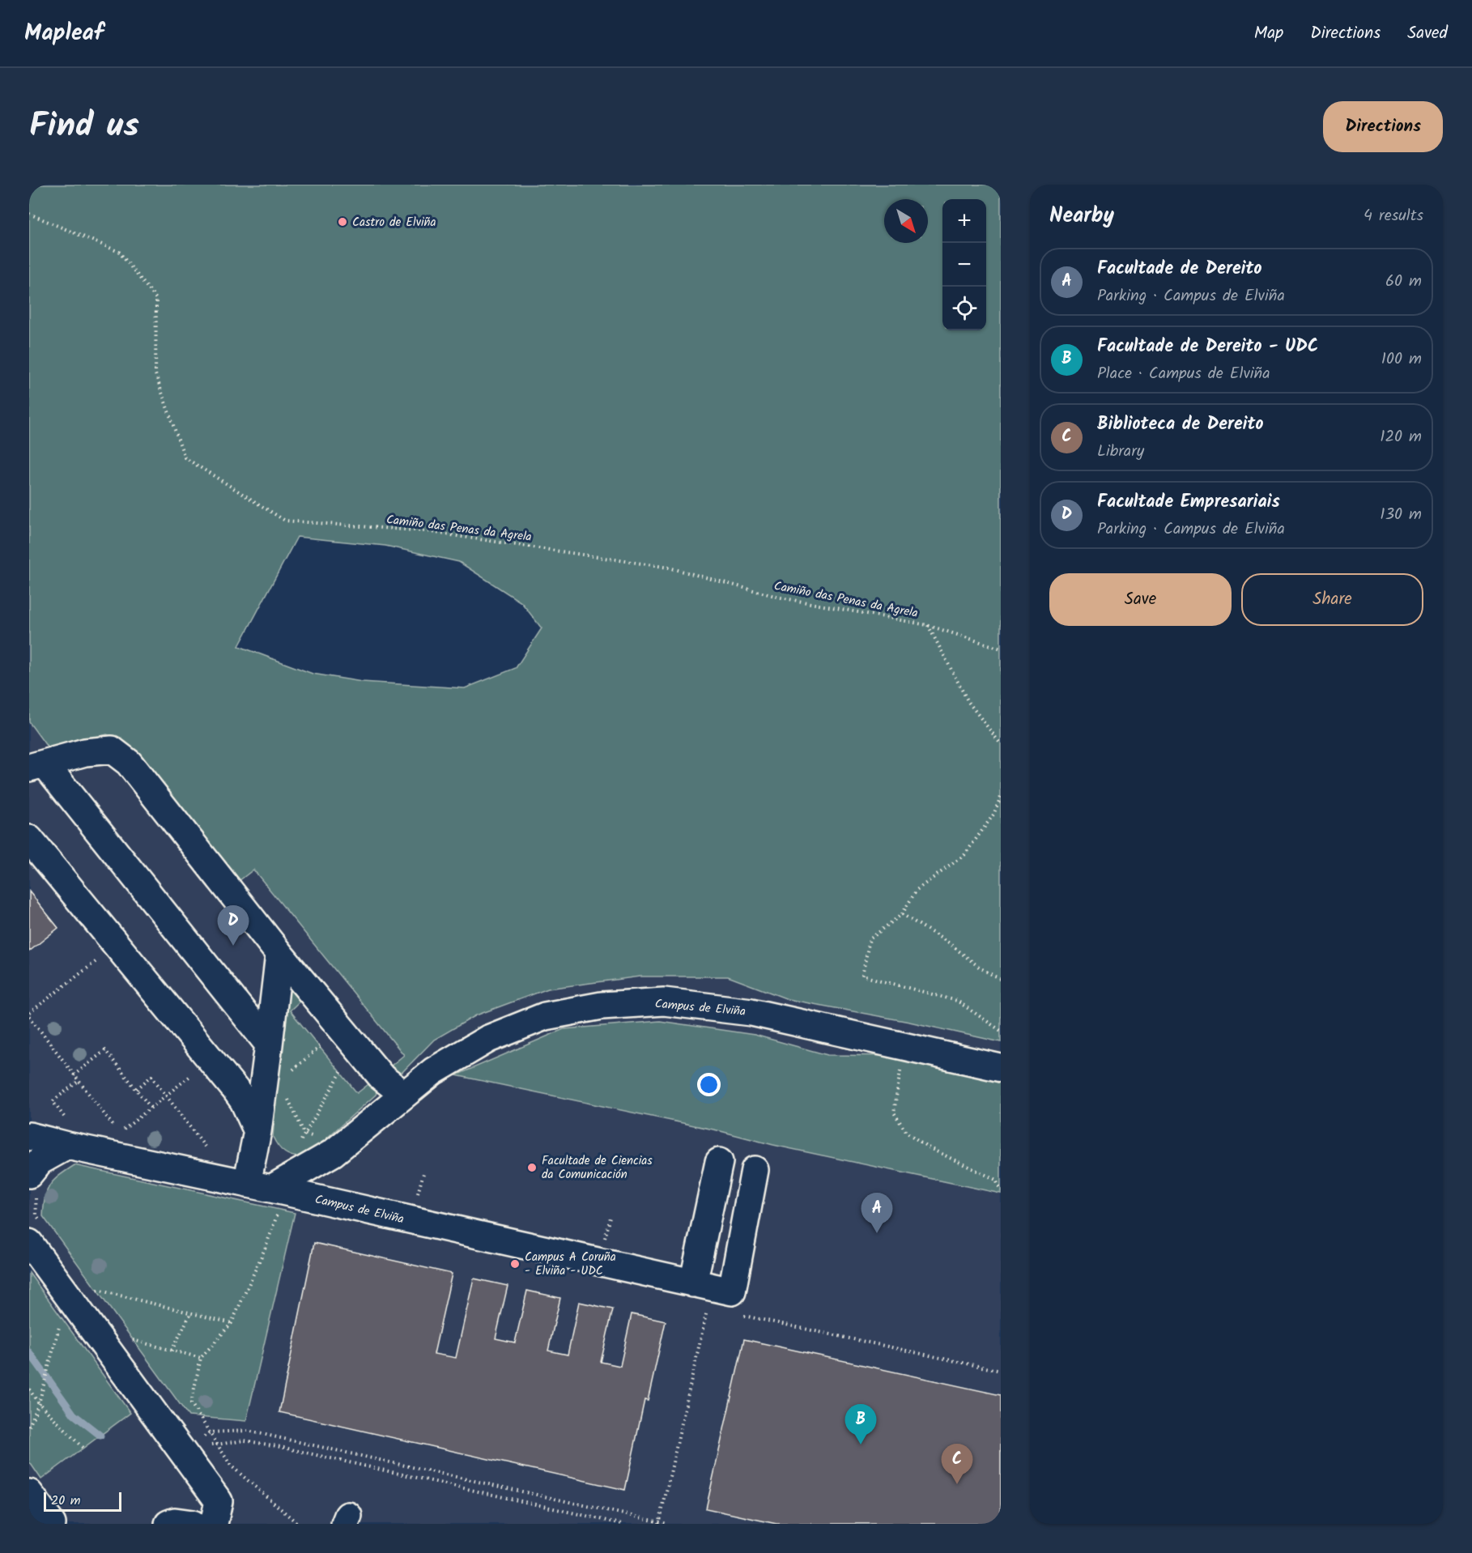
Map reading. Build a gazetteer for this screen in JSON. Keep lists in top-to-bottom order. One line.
{"streets":{"street":["Campus de Elviña"],"path":["Camiño das Penas da Agrela"]},"places":["Castro de Elviña","Facultade de Ciencias da Comunicación","Campus A Coruña - Elviña - UDC"],"scale_bar":"20 m","north":"bottom right","page":{"header":"Mapleaf","nav":["Map","Directions","Saved"],"title":"Find us","buttons":["Directions",["Save","Share"]],"heading":["Nearby","4 results"],"map_buttons":["+","−"],"list":[{"mark":"A","name":"Facultade de Dereito","note":"Parking · Campus de Elviña","value":"60 m"},{"mark":"B","name":"Facultade de Dereito - UDC","note":"Place · Campus de Elviña","value":"100 m"},{"mark":"C","name":"Biblioteca de Dereito","note":"Library","value":"120 m"},{"mark":"D","name":"Facultade Empresariais","note":"Parking · Campus de Elviña","value":"130 m"}],"pins":["D","A","B","C"],"scale":"20 m"}}
